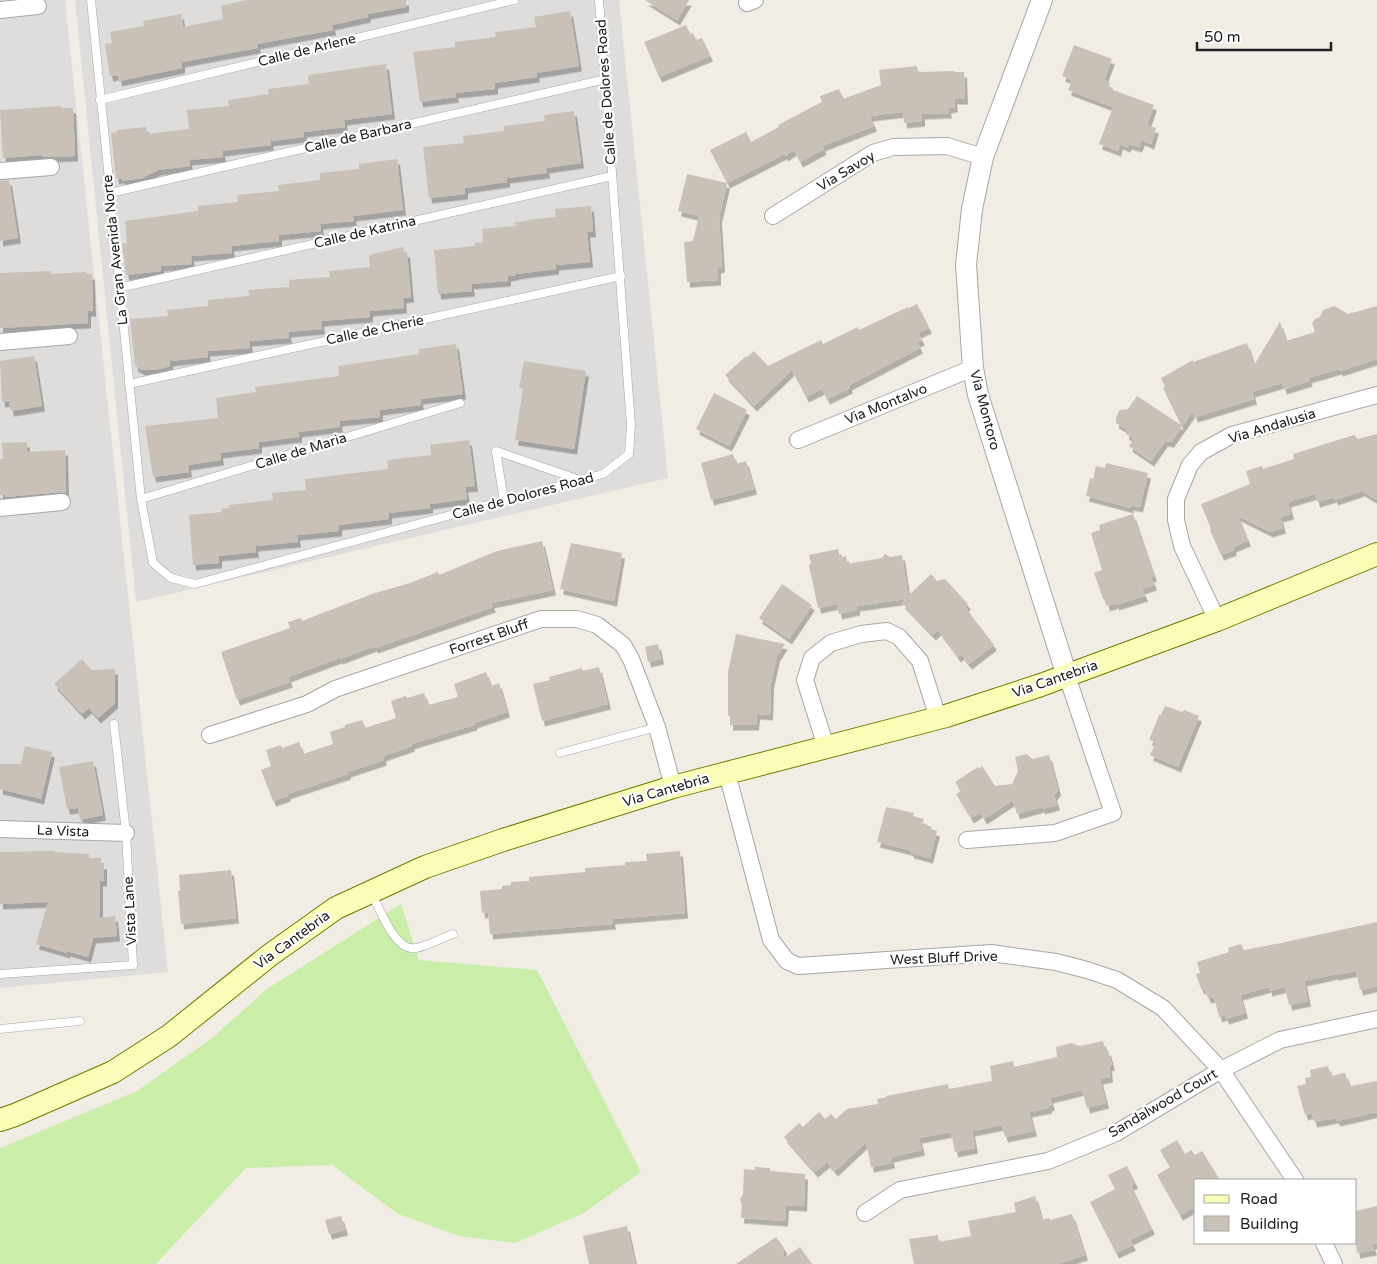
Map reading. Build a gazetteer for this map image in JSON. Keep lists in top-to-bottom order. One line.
{"streets":{"main road":["Via Cantebria"],"street":["Via Savoy","Via Montalvo","Via Montoro","Via Andalusia","Forrest Bluff","La Vista","West Bluff Drive","Sandalwood Court"],"lane":["Calle de Arlene","Calle de Dolores Road","Calle de Barbara","Calle de Katrina","La Gran Avenida Norte","Calle de Cherie","Calle de Maria","Vista Lane"]},"crossings":[["Calle de Arlene","La Gran Avenida Norte"],["Calle de Dolores Road","Calle de Barbara"],["Calle de Dolores Road","Calle de Katrina"],["Calle de Dolores Road","La Gran Avenida Norte"],["Calle de Dolores Road","Calle de Cherie"],["Calle de Dolores Road","Calle de Maria"],["Calle de Barbara","La Gran Avenida Norte"],["Via Savoy","Via Montoro"],["Calle de Katrina","La Gran Avenida Norte"],["La Gran Avenida Norte","Calle de Cherie"],["La Gran Avenida Norte","Calle de Maria"],["Via Montalvo","Via Montoro"],["Via Montoro","Via Cantebria"],["Via Andalusia","Via Cantebria"],["Forrest Bluff","Via Cantebria"],["Via Cantebria","West Bluff Drive"],["La Vista","Vista Lane"],["West Bluff Drive","Sandalwood Court"]],"legend":["Road","Building"],"scale_bar":"50 m"}
